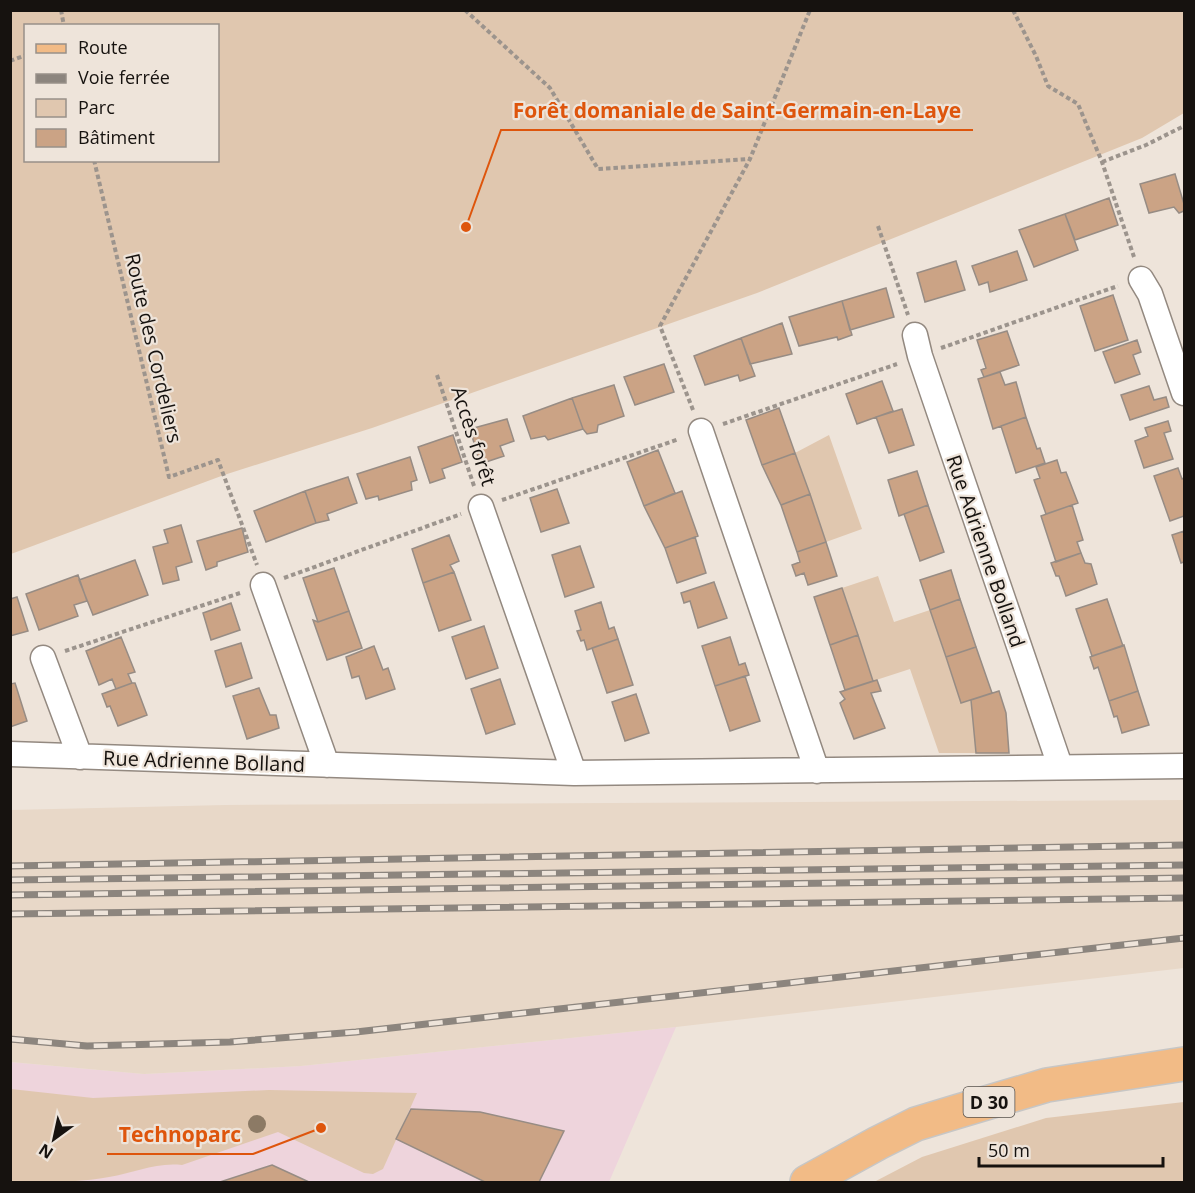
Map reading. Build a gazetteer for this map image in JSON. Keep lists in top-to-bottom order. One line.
{"streets":{"main road":["D 30"],"street":["Rue Adrienne Bolland"],"path":["Route des Cordeliers","Accès forêt"]},"crossings":[["Route des Cordeliers","Rue Adrienne Bolland"]],"places":["Forêt domaniale de Saint-Germain-en-Laye","Technoparc"],"legend":["Route","Voie ferrée","Parc","Bâtiment"],"scale_bar":"50 m","north":"bottom left"}
